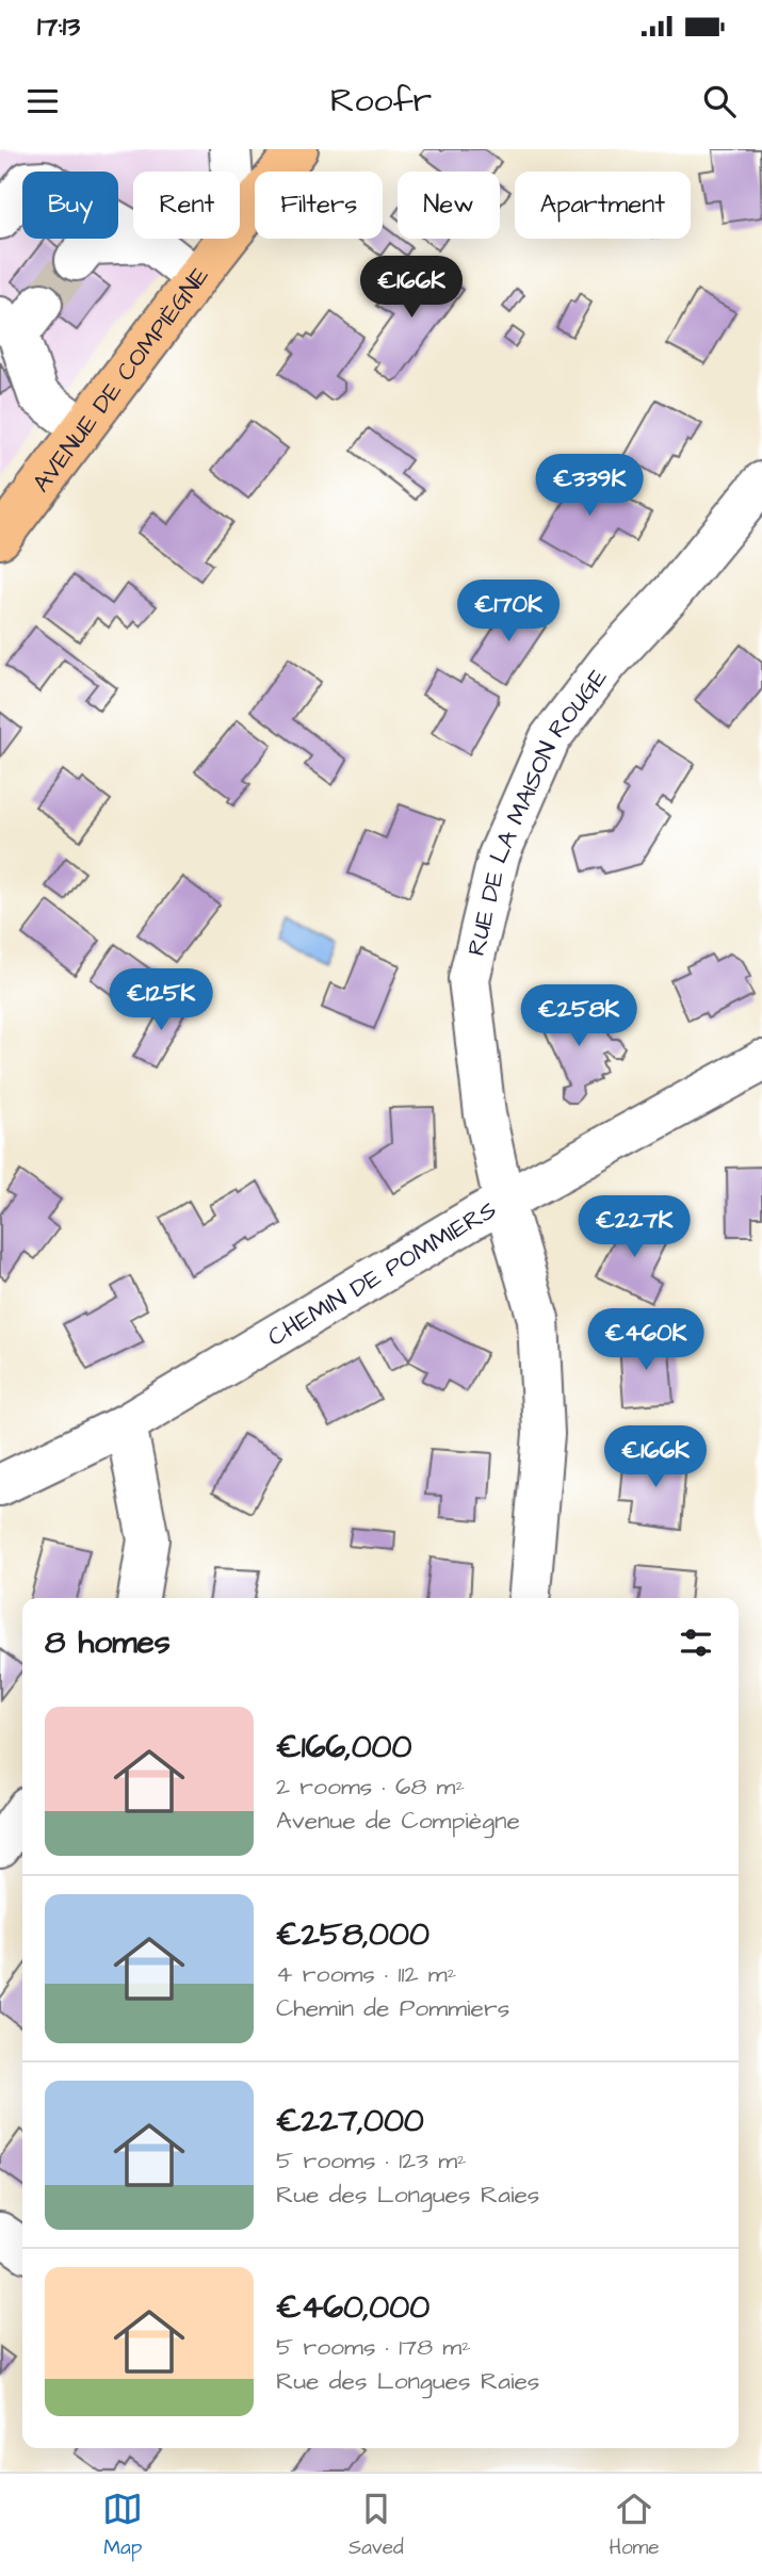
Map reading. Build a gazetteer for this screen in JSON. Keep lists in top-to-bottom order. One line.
{"streets":{"main road":["AVENUE DE COMPIÈGNE"],"street":["RUE DE LA MAISON ROUGE","CHEMIN DE POMMIERS"]},"crossings":[["RUE DE LA MAISON ROUGE","CHEMIN DE POMMIERS"]],"page":{"status":"17:13","header":"Roofr","chip":["Buy","Rent","Filters","New","Apartment"],"price":["€166K","€339K","€170K","€125K","€258K","€227K","€460K","€166K"],"heading":"8 homes","list":[{"name":"€166,000","note":"2 rooms · 68 m² · Avenue de Compiègne"},{"name":"€258,000","note":"4 rooms · 112 m² · Chemin de Pommiers"},{"name":"€227,000","note":"5 rooms · 123 m² · Rue des Longues Raies"},{"name":"€460,000","note":"5 rooms · 178 m² · Rue des Longues Raies"}],"tabs":["Map","Saved","Home"]}}
